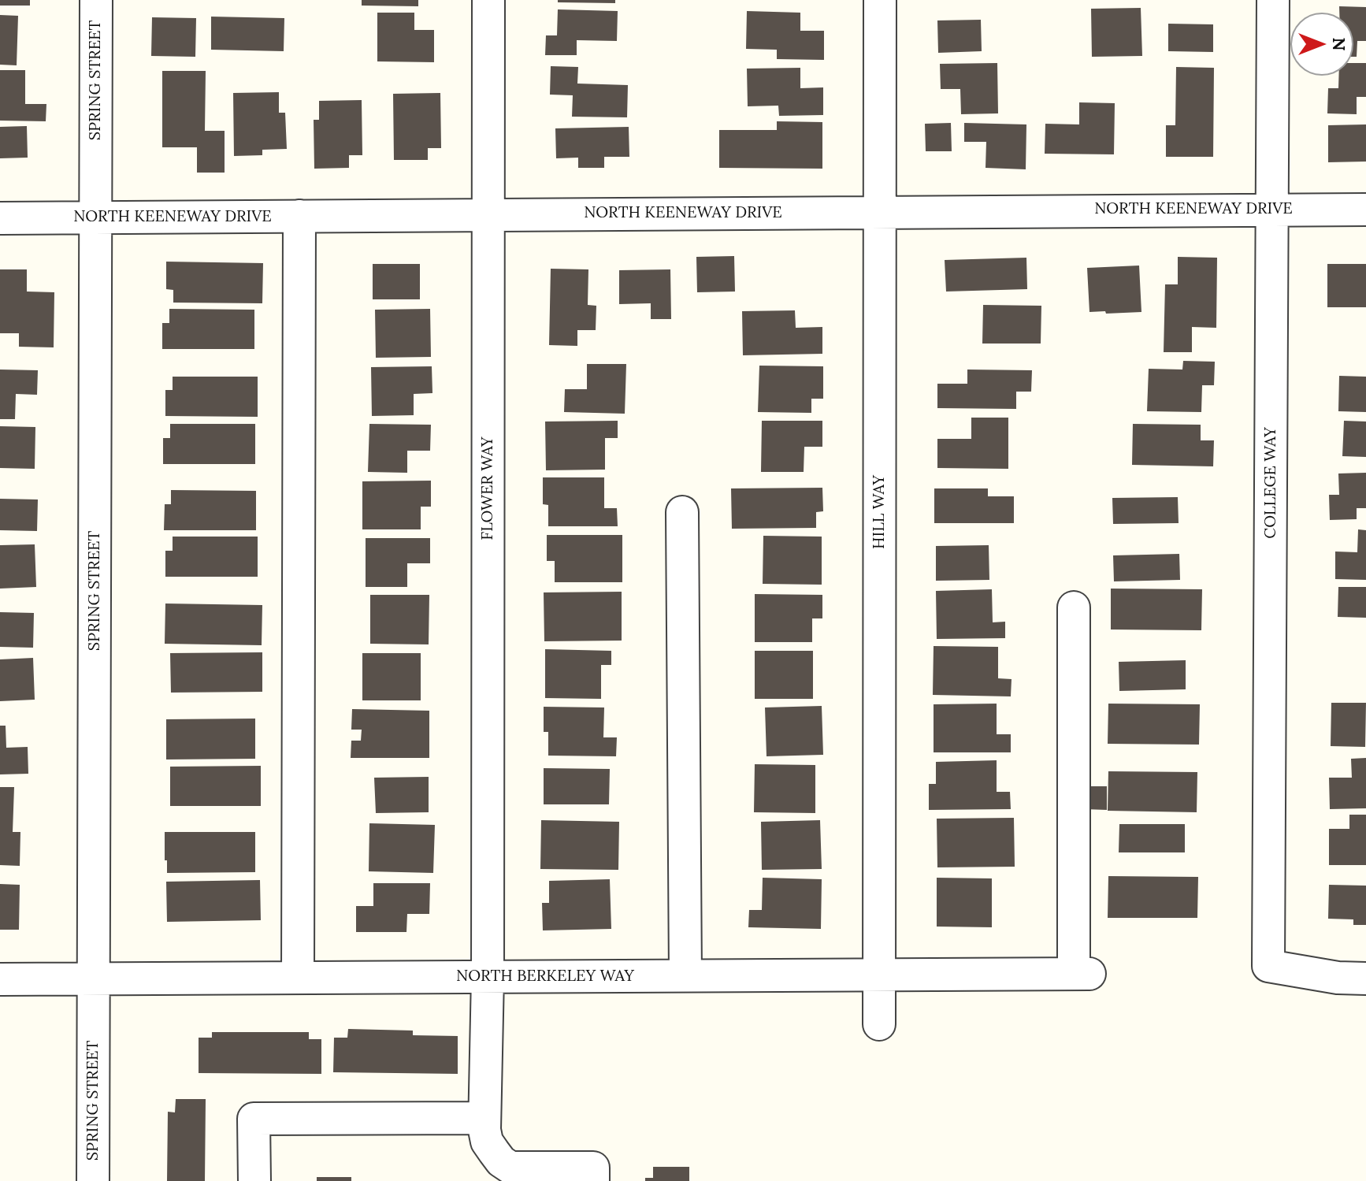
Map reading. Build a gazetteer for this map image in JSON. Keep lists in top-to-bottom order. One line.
{"streets":{"street":["SPRING STREET","NORTH KEENEWAY DRIVE","COLLEGE WAY","FLOWER WAY","HILL WAY","NORTH BERKELEY WAY"]},"crossings":[["SPRING STREET","NORTH KEENEWAY DRIVE"],["SPRING STREET","NORTH BERKELEY WAY"],["NORTH KEENEWAY DRIVE","COLLEGE WAY"],["NORTH KEENEWAY DRIVE","FLOWER WAY"],["NORTH KEENEWAY DRIVE","HILL WAY"],["FLOWER WAY","NORTH BERKELEY WAY"],["HILL WAY","NORTH BERKELEY WAY"]],"north":"right"}
